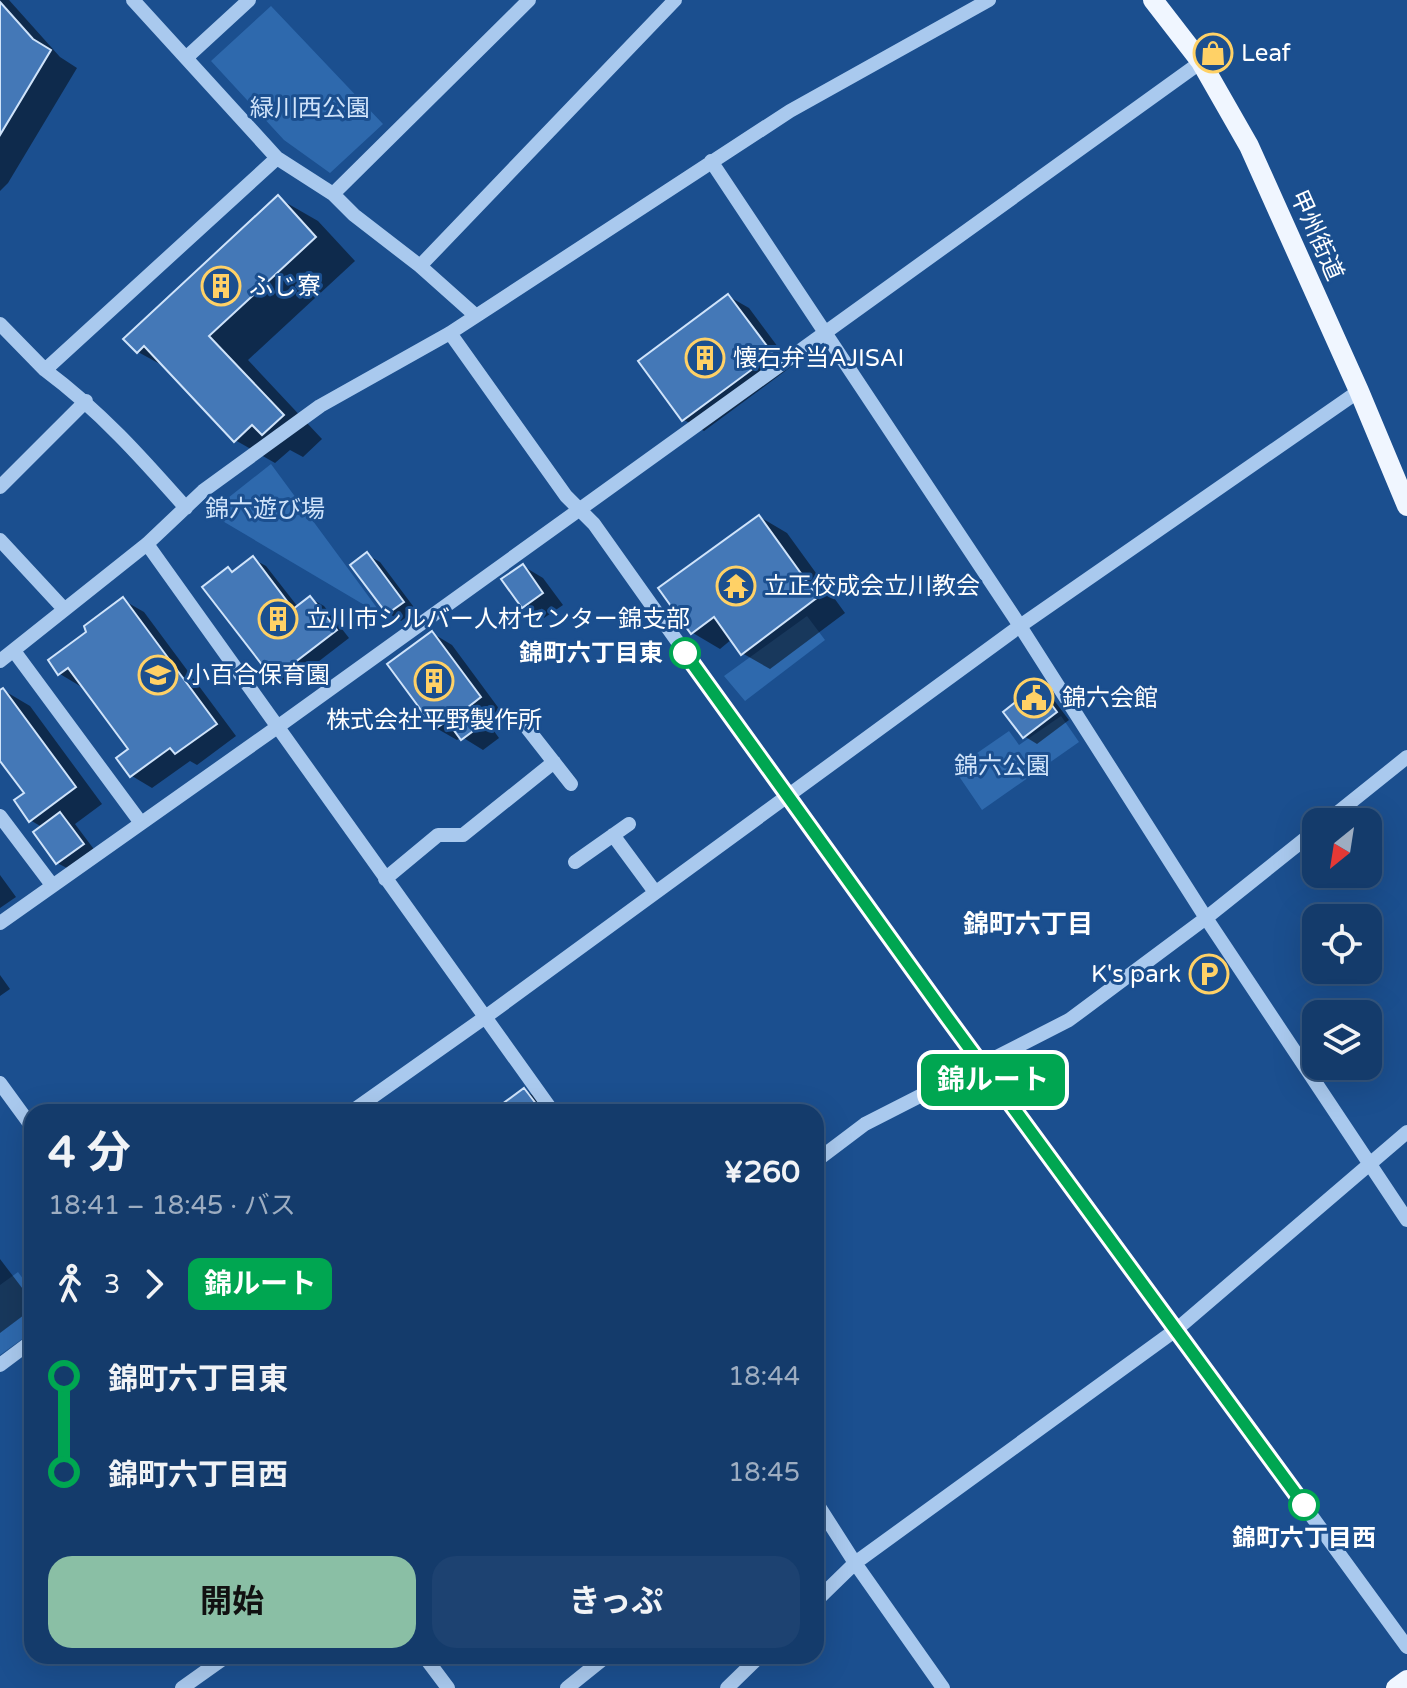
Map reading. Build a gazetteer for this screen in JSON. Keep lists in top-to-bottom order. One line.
{"streets":{"main road":["甲州街道"]},"districts":["錦町六丁目"],"parks":["緑川西公園","錦六遊び場","錦六公園"],"places":{"shop":["Leaf"],"building":["ふじ寮","懐石弁当AJISAI","立川市シルバー人材センター錦支部","株式会社平野製作所"],"temple":["立正佼成会立川教会"],"other":["錦町六丁目東","錦町六丁目西"],"school or university":["小百合保育園"],"public building":["錦六会館"],"parking":["K's park"]},"lines":["bus line 錦ルート"],"north":"bottom left","page":{"on_map":"錦ルート","heading":["4 分","18:41 – 18:45 · バス","¥260"],"legs":["3","錦ルート"],"list":[{"name":"錦町六丁目東","value":"18:44"},{"name":"錦町六丁目西","value":"18:45"}],"buttons":["開始","きっぷ"]}}
